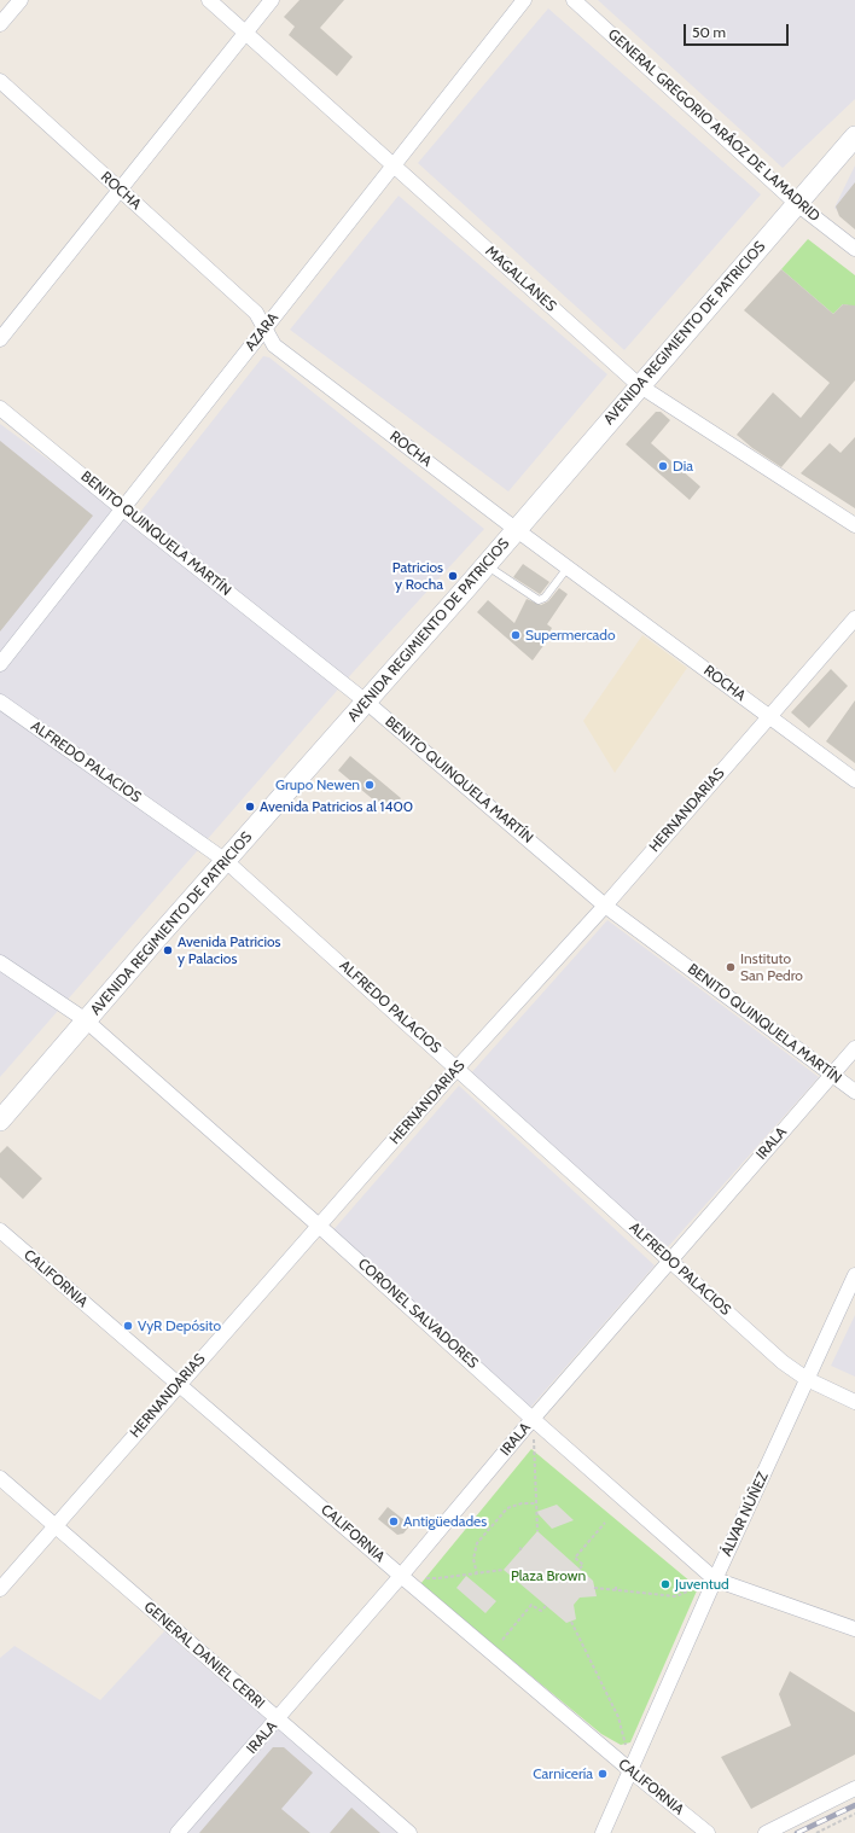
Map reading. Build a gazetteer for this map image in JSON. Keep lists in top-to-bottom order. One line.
{"streets":{"main road":["AVENIDA REGIMIENTO DE PATRICIOS"],"street":["GENERAL GREGORIO ARÁOZ DE LAMADRID","ROCHA","MAGALLANES","AZARA","BENITO QUINQUELA MARTÍN","ALFREDO PALACIOS","HERNANDARIAS","IRALA","CALIFORNIA","CORONEL SALVADORES","ÁLVAR NÚÑEZ","GENERAL DANIEL CERRI"]},"crossings":[["GENERAL GREGORIO ARÁOZ DE LAMADRID","AVENIDA REGIMIENTO DE PATRICIOS"],["ROCHA","AZARA"],["ROCHA","AVENIDA REGIMIENTO DE PATRICIOS"],["ROCHA","HERNANDARIAS"],["MAGALLANES","AZARA"],["MAGALLANES","AVENIDA REGIMIENTO DE PATRICIOS"],["AZARA","BENITO QUINQUELA MARTÍN"],["AVENIDA REGIMIENTO DE PATRICIOS","BENITO QUINQUELA MARTÍN"],["AVENIDA REGIMIENTO DE PATRICIOS","ALFREDO PALACIOS"],["AVENIDA REGIMIENTO DE PATRICIOS","CORONEL SALVADORES"],["BENITO QUINQUELA MARTÍN","HERNANDARIAS"],["BENITO QUINQUELA MARTÍN","IRALA"],["ALFREDO PALACIOS","HERNANDARIAS"],["ALFREDO PALACIOS","IRALA"],["ALFREDO PALACIOS","ÁLVAR NÚÑEZ"],["HERNANDARIAS","CALIFORNIA"],["HERNANDARIAS","CORONEL SALVADORES"],["HERNANDARIAS","GENERAL DANIEL CERRI"],["IRALA","CALIFORNIA"],["IRALA","CORONEL SALVADORES"],["IRALA","GENERAL DANIEL CERRI"],["CALIFORNIA","ÁLVAR NÚÑEZ"],["CORONEL SALVADORES","ÁLVAR NÚÑEZ"]],"parks":["Plaza Brown"],"places":["Dia","Patricios y Rocha","Supermercado","Grupo Newen","Avenida Patricios al 1400","Avenida Patricios y Palacios","Instituto San Pedro","VyR Depósito","Antigüedades","Juventud","Carnicería"],"scale_bar":"50 m"}
